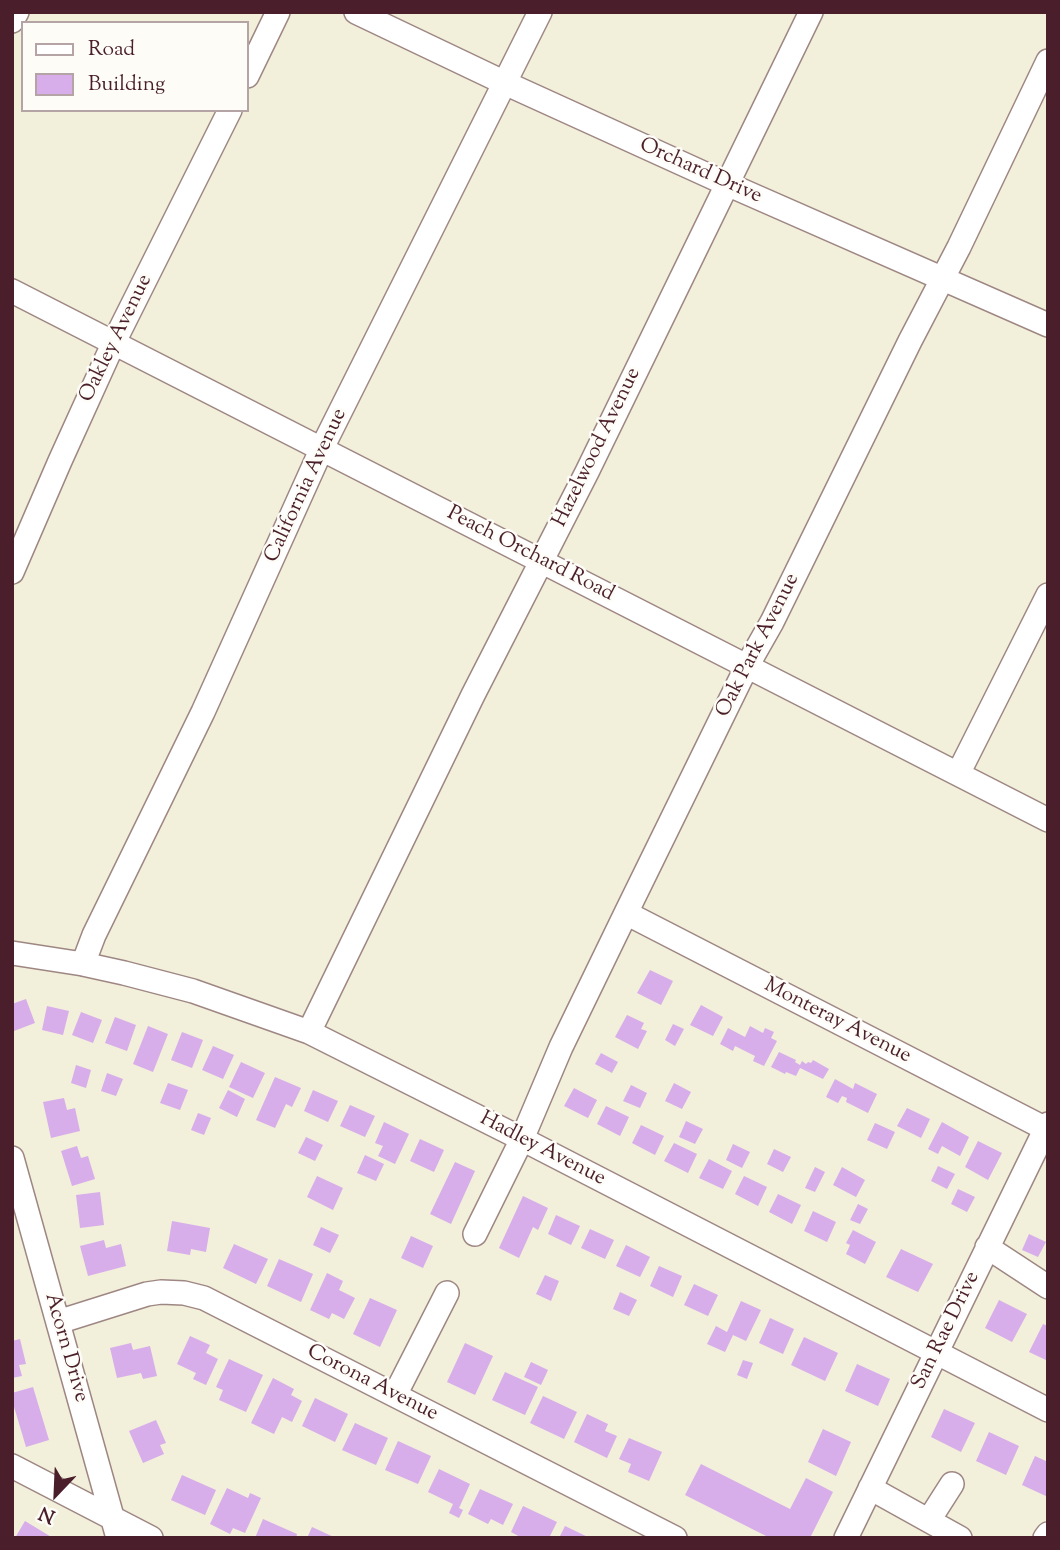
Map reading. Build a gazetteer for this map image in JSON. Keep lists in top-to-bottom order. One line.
{"streets":{"street":["Orchard Drive","Oakley Avenue","Hazelwood Avenue","California Avenue","Peach Orchard Road","Oak Park Avenue","Monteray Avenue","Hadley Avenue","San Rae Drive","Acorn Drive","Corona Avenue"]},"crossings":[["Orchard Drive","Hazelwood Avenue"],["Orchard Drive","California Avenue"],["Orchard Drive","Oak Park Avenue"],["Oakley Avenue","Peach Orchard Road"],["Hazelwood Avenue","Peach Orchard Road"],["Hazelwood Avenue","Hadley Avenue"],["California Avenue","Peach Orchard Road"],["California Avenue","Hadley Avenue"],["Peach Orchard Road","Oak Park Avenue"],["Oak Park Avenue","Monteray Avenue"],["Oak Park Avenue","Hadley Avenue"],["Monteray Avenue","San Rae Drive"],["Hadley Avenue","San Rae Drive"],["Acorn Drive","Corona Avenue"]],"legend":["Road","Building"],"north":"bottom left"}
